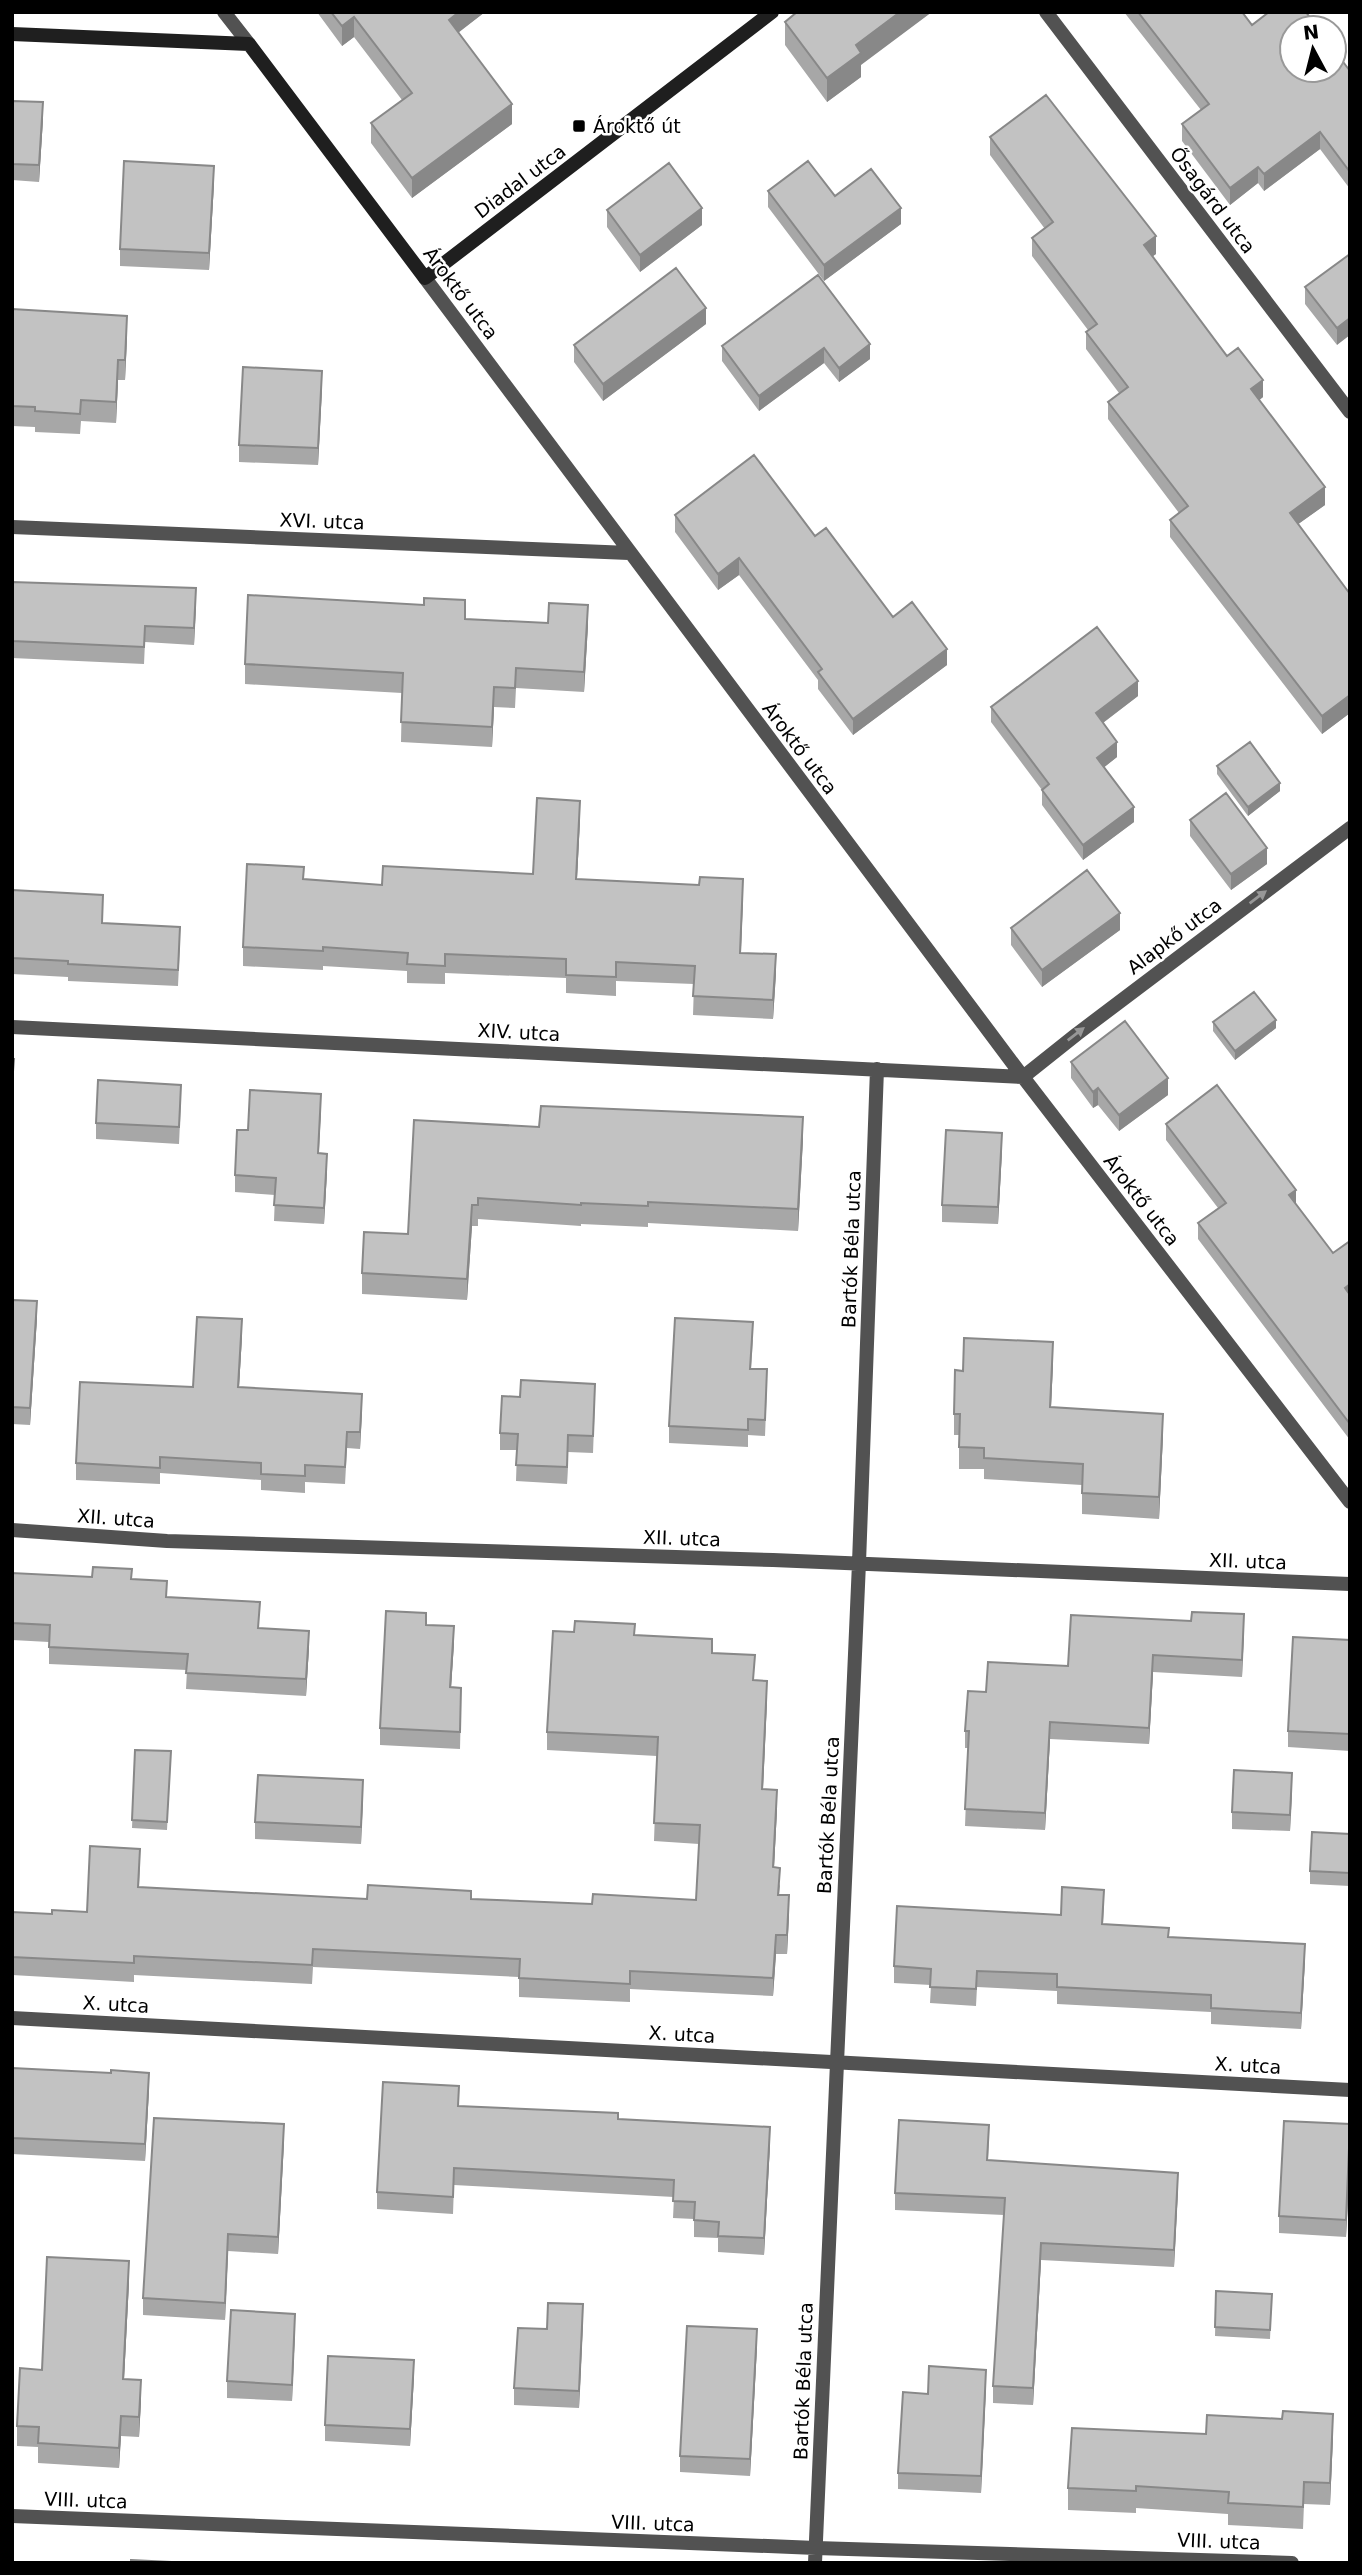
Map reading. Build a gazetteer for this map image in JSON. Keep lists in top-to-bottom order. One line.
{"streets":{"street":["Diadal utca","Ősagárd utca","Ároktő utca","XVI. utca","Alapkő utca","XIV. utca","Bartók Béla utca","XII. utca","X. utca","VIII. utca"]},"crossings":[["Diadal utca","Ároktő utca"],["Ároktő utca","XVI. utca"],["Ároktő utca","Alapkő utca"],["Ároktő utca","XIV. utca"],["Alapkő utca","XIV. utca"],["XIV. utca","Bartók Béla utca"],["Bartók Béla utca","XII. utca"],["Bartók Béla utca","X. utca"],["Bartók Béla utca","VIII. utca"]],"one_way":["Alapkő utca"],"places":{"transit":["Ároktő út"]},"north":"top"}
